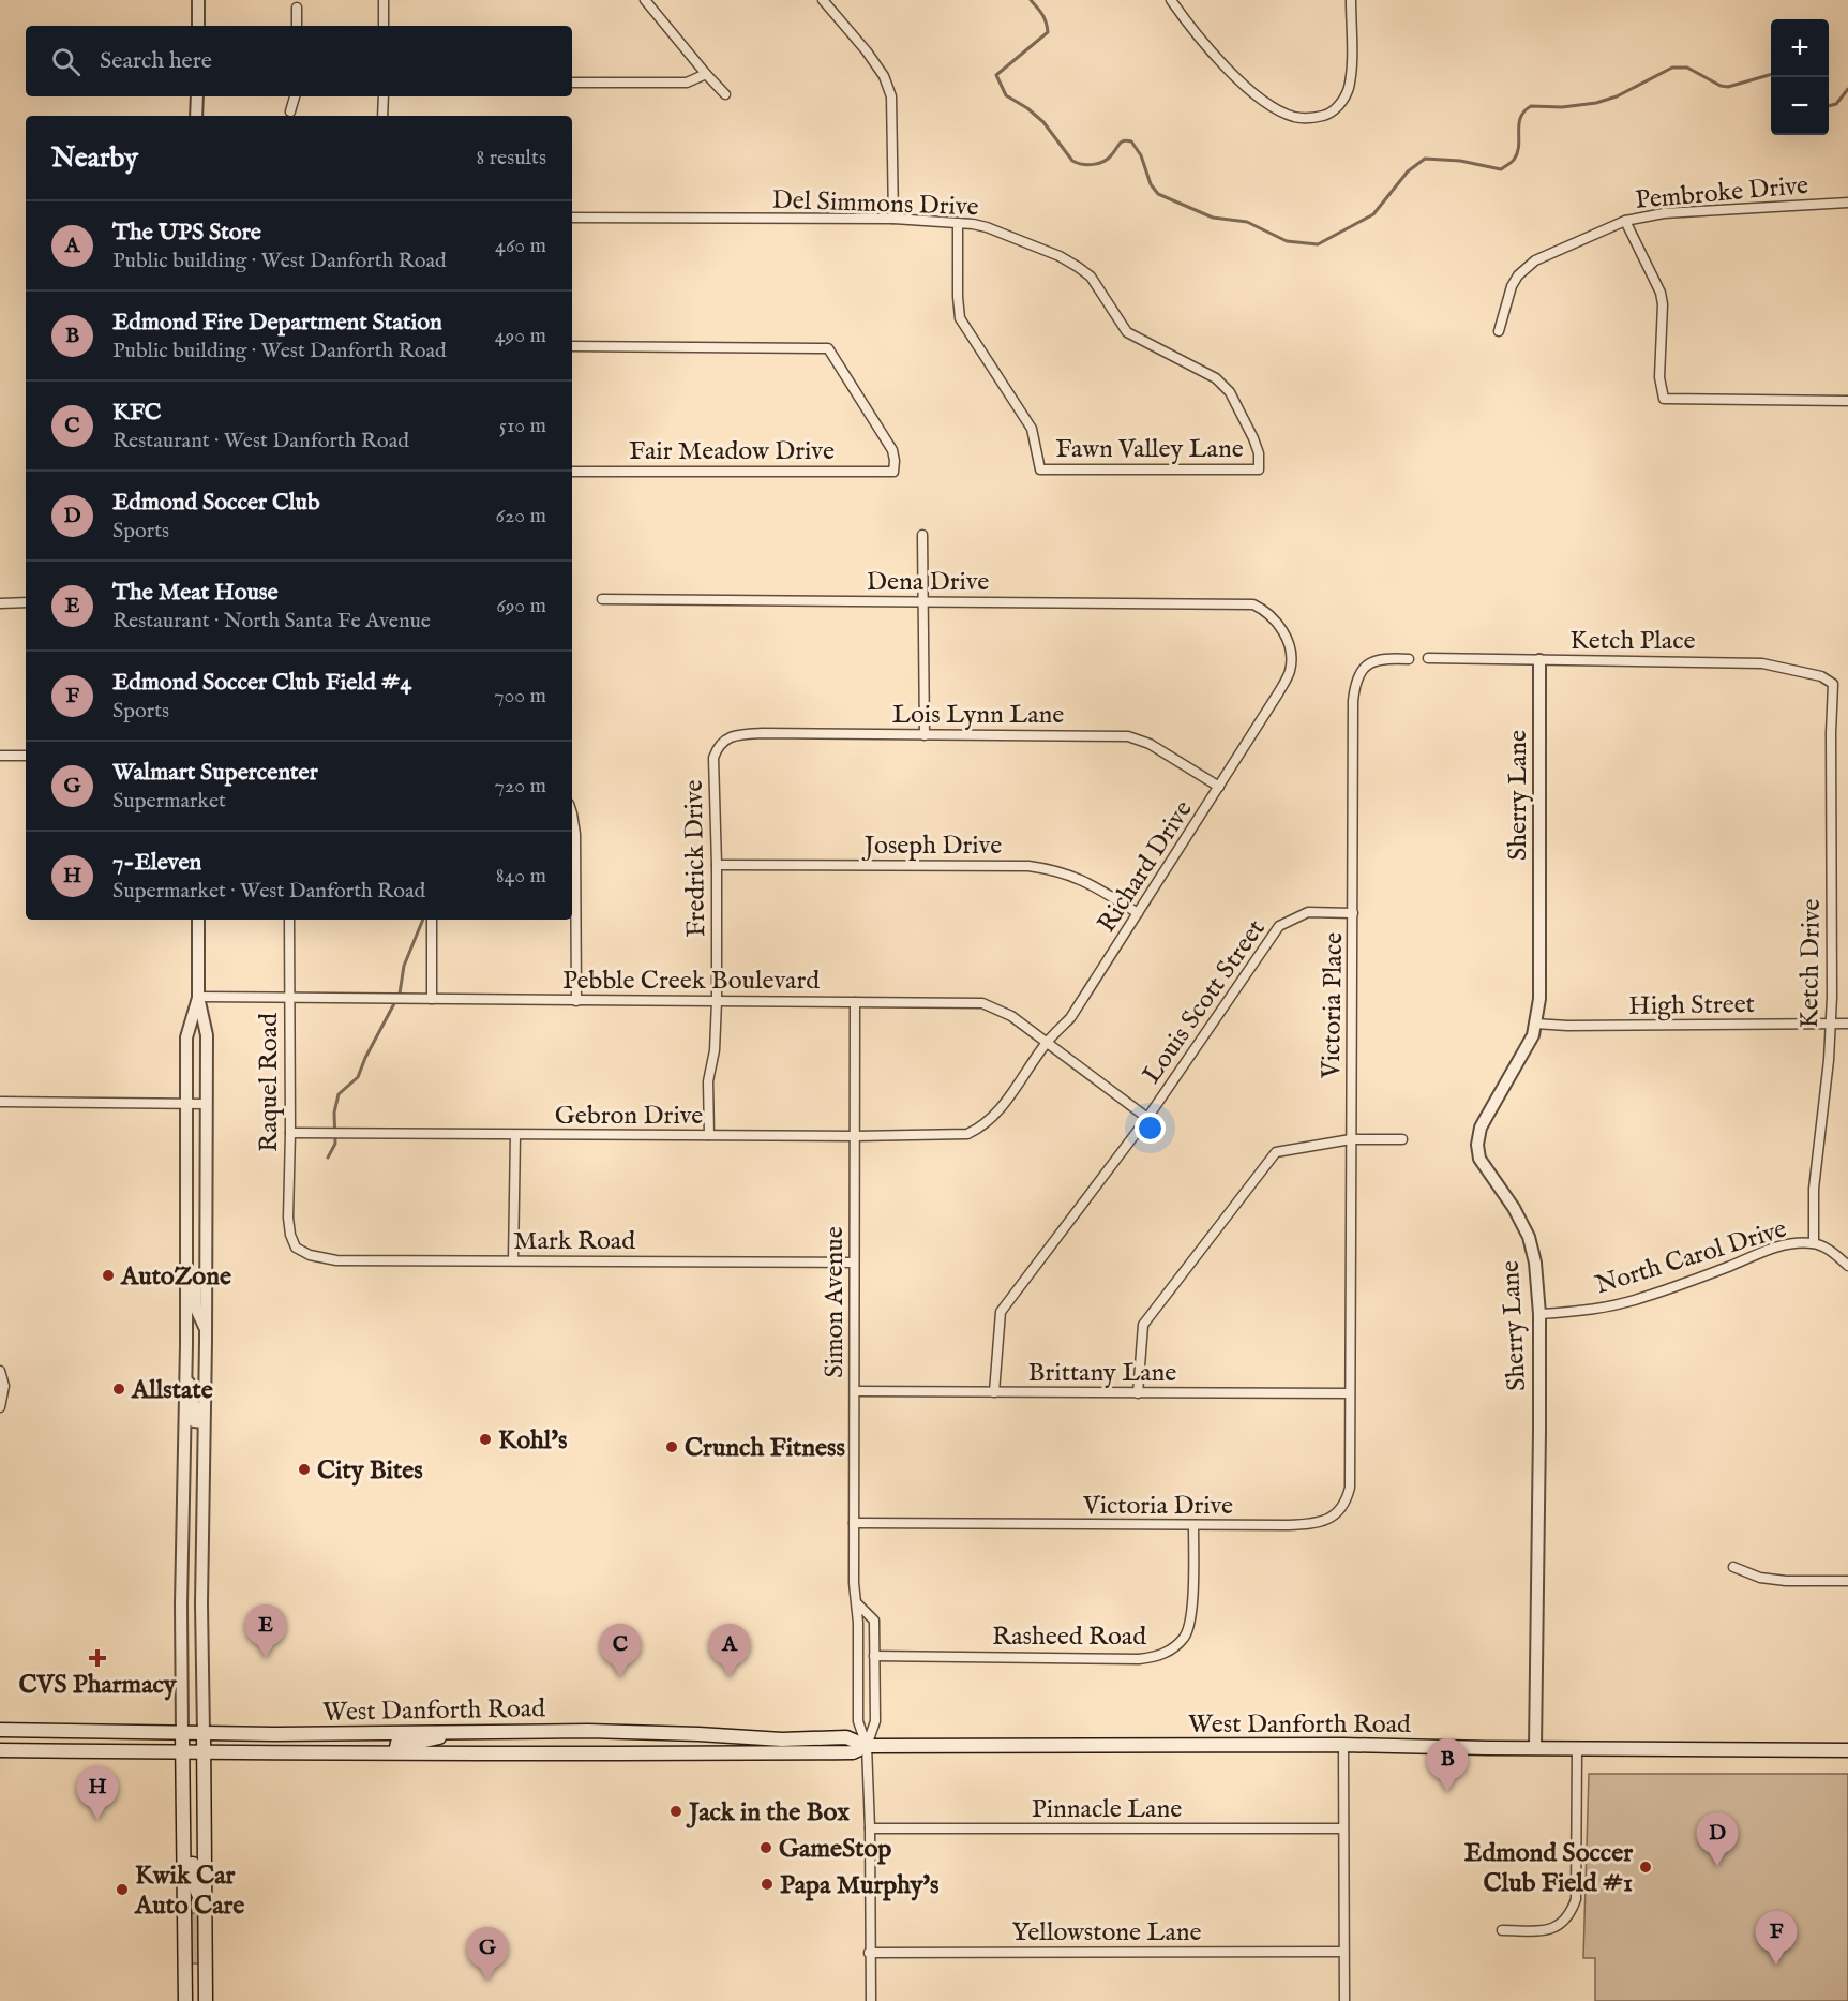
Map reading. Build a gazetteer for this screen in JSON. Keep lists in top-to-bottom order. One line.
{"streets":{"main road":["West Danforth Road"],"street":["Pembroke Drive","Del Simmons Drive","Fawn Valley Lane","Fair Meadow Drive","Dena Drive","Ketch Place","Lois Lynn Lane","Sherry Lane","Joseph Drive","Fredrick Drive","Richard Drive","Ketch Drive","Pebble Creek Boulevard","Louis Scott Street","High Street","Victoria Place","Raquel Road","Gebron Drive","Mark Road","North Carol Drive","Simon Avenue","Brittany Lane","Victoria Drive","Rasheed Road","Pinnacle Lane","Yellowstone Lane"]},"crossings":[["Del Simmons Drive","Fawn Valley Lane"],["Dena Drive","Richard Drive"],["Ketch Place","Sherry Lane"],["Ketch Place","Ketch Drive"],["Lois Lynn Lane","Fredrick Drive"],["Lois Lynn Lane","Richard Drive"],["Sherry Lane","High Street"],["Sherry Lane","North Carol Drive"],["Sherry Lane","West Danforth Road"],["Joseph Drive","Fredrick Drive"],["Joseph Drive","Richard Drive"],["Fredrick Drive","Pebble Creek Boulevard"],["Fredrick Drive","Gebron Drive"],["Richard Drive","Pebble Creek Boulevard"],["Richard Drive","Gebron Drive"],["Ketch Drive","High Street"],["Ketch Drive","North Carol Drive"],["Pebble Creek Boulevard","Louis Scott Street"],["Pebble Creek Boulevard","Raquel Road"],["Pebble Creek Boulevard","Simon Avenue"],["Louis Scott Street","Victoria Place"],["Louis Scott Street","Brittany Lane"],["Victoria Place","Brittany Lane"],["Victoria Place","Victoria Drive"],["Raquel Road","Gebron Drive"],["Raquel Road","Mark Road"],["Gebron Drive","Simon Avenue"],["Mark Road","Simon Avenue"],["Simon Avenue","Brittany Lane"],["Simon Avenue","Victoria Drive"],["Simon Avenue","Rasheed Road"],["Simon Avenue","West Danforth Road"],["Brittany Lane","Victoria Drive"],["Victoria Drive","Rasheed Road"]],"places":{"other":["AutoZone","Allstate","Kohl's","Crunch Fitness","City Bites","Jack in the Box","GameStop","Edmond Soccer Club Field #1","Papa Murphy's","Kwik Car Auto Care"],"health":["CVS Pharmacy"]},"page":{"map_buttons":["+","−"],"search":"Search here","heading":["Nearby","8 results"],"list":[{"mark":"A","name":"The UPS Store","note":"Public building · West Danforth Road","value":"460 m"},{"mark":"B","name":"Edmond Fire Department Station","note":"Public building · West Danforth Road","value":"490 m"},{"mark":"C","name":"KFC","note":"Restaurant · West Danforth Road","value":"510 m"},{"mark":"D","name":"Edmond Soccer Club","note":"Sports","value":"620 m"},{"mark":"E","name":"The Meat House","note":"Restaurant · North Santa Fe Avenue","value":"690 m"},{"mark":"F","name":"Edmond Soccer Club Field #4","note":"Sports","value":"700 m"},{"mark":"G","name":"Walmart Supercenter","note":"Supermarket","value":"720 m"},{"mark":"H","name":"7-Eleven","note":"Supermarket · West Danforth Road","value":"840 m"}],"pins":["E","A","C","B","H","D","F","G"]}}
